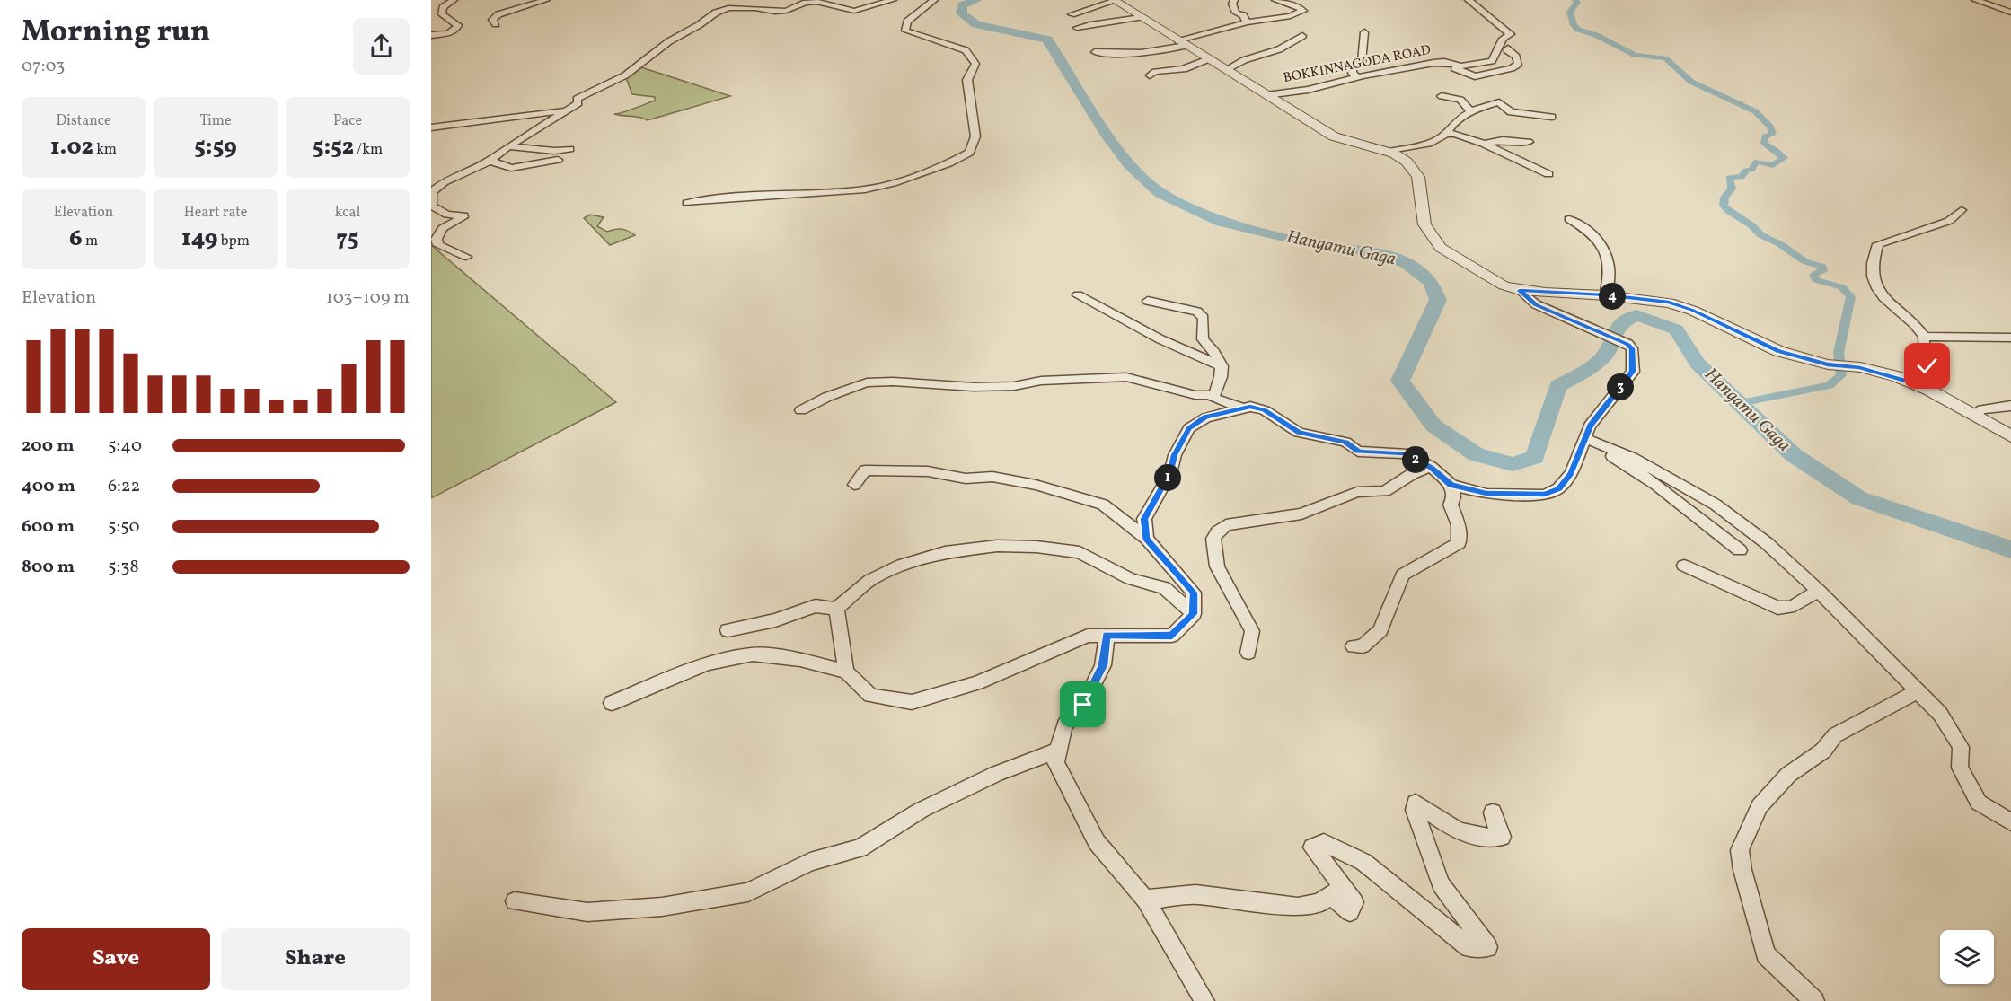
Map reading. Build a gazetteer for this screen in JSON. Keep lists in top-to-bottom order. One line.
{"streets":{"street":["BOKKINNAGODA ROAD"]},"water":["Hangamu Gaga"],"page":{"heading":["Morning run","07:03"],"stats":[["Distance","1.02 km"],["Time","5:59"],["Pace","5:52 /km"],["Elevation","6 m"],["Heart rate","149 bpm"],["kcal","75"]],"chart":["Elevation","103–109 m"],"pins":["4","3","2","1"],"list":[{"name":"200 m","note":"5:40"},{"name":"400 m","note":"6:22"},{"name":"600 m","note":"5:50"},{"name":"800 m","note":"5:38"}],"buttons":["Save","Share"]}}
